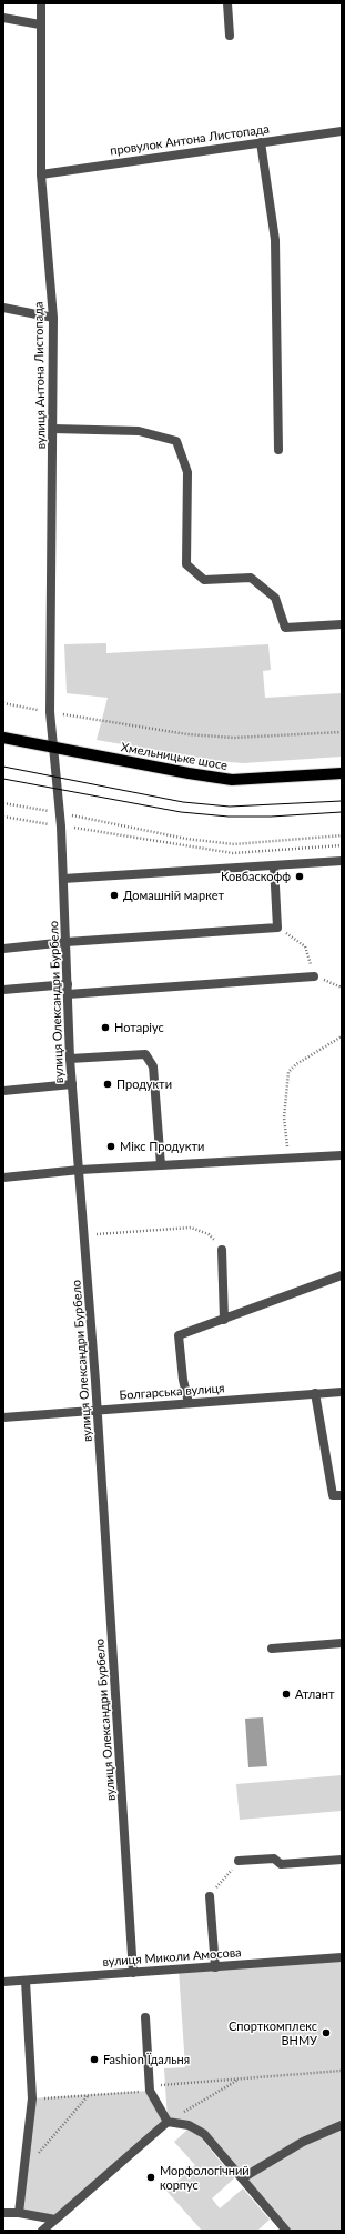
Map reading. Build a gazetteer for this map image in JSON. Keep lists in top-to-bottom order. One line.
{"streets":{"main road":["Хмельницьке шосе"],"street":["провулок Антона Листопада","вулиця Антона Листопада","вулиця Олександри Бурбело","Болгарська вулиця","вулиця Миколи Амосова"]},"crossings":[["провулок Антона Листопада","вулиця Антона Листопада"],["вулиця Антона Листопада","Хмельницьке шосе"],["вулиця Антона Листопада","вулиця Олександри Бурбело"],["Хмельницьке шосе","вулиця Олександри Бурбело"],["вулиця Олександри Бурбело","Болгарська вулиця"],["вулиця Олександри Бурбело","вулиця Миколи Амосова"]],"places":["Ковбаскофф","Домашній маркет","Нотаріус","Продукти","Мікс Продукти","Атлант","Спорткомплекс ВНМУ","Fashion Їдальня","Морфологічний корпус"]}
